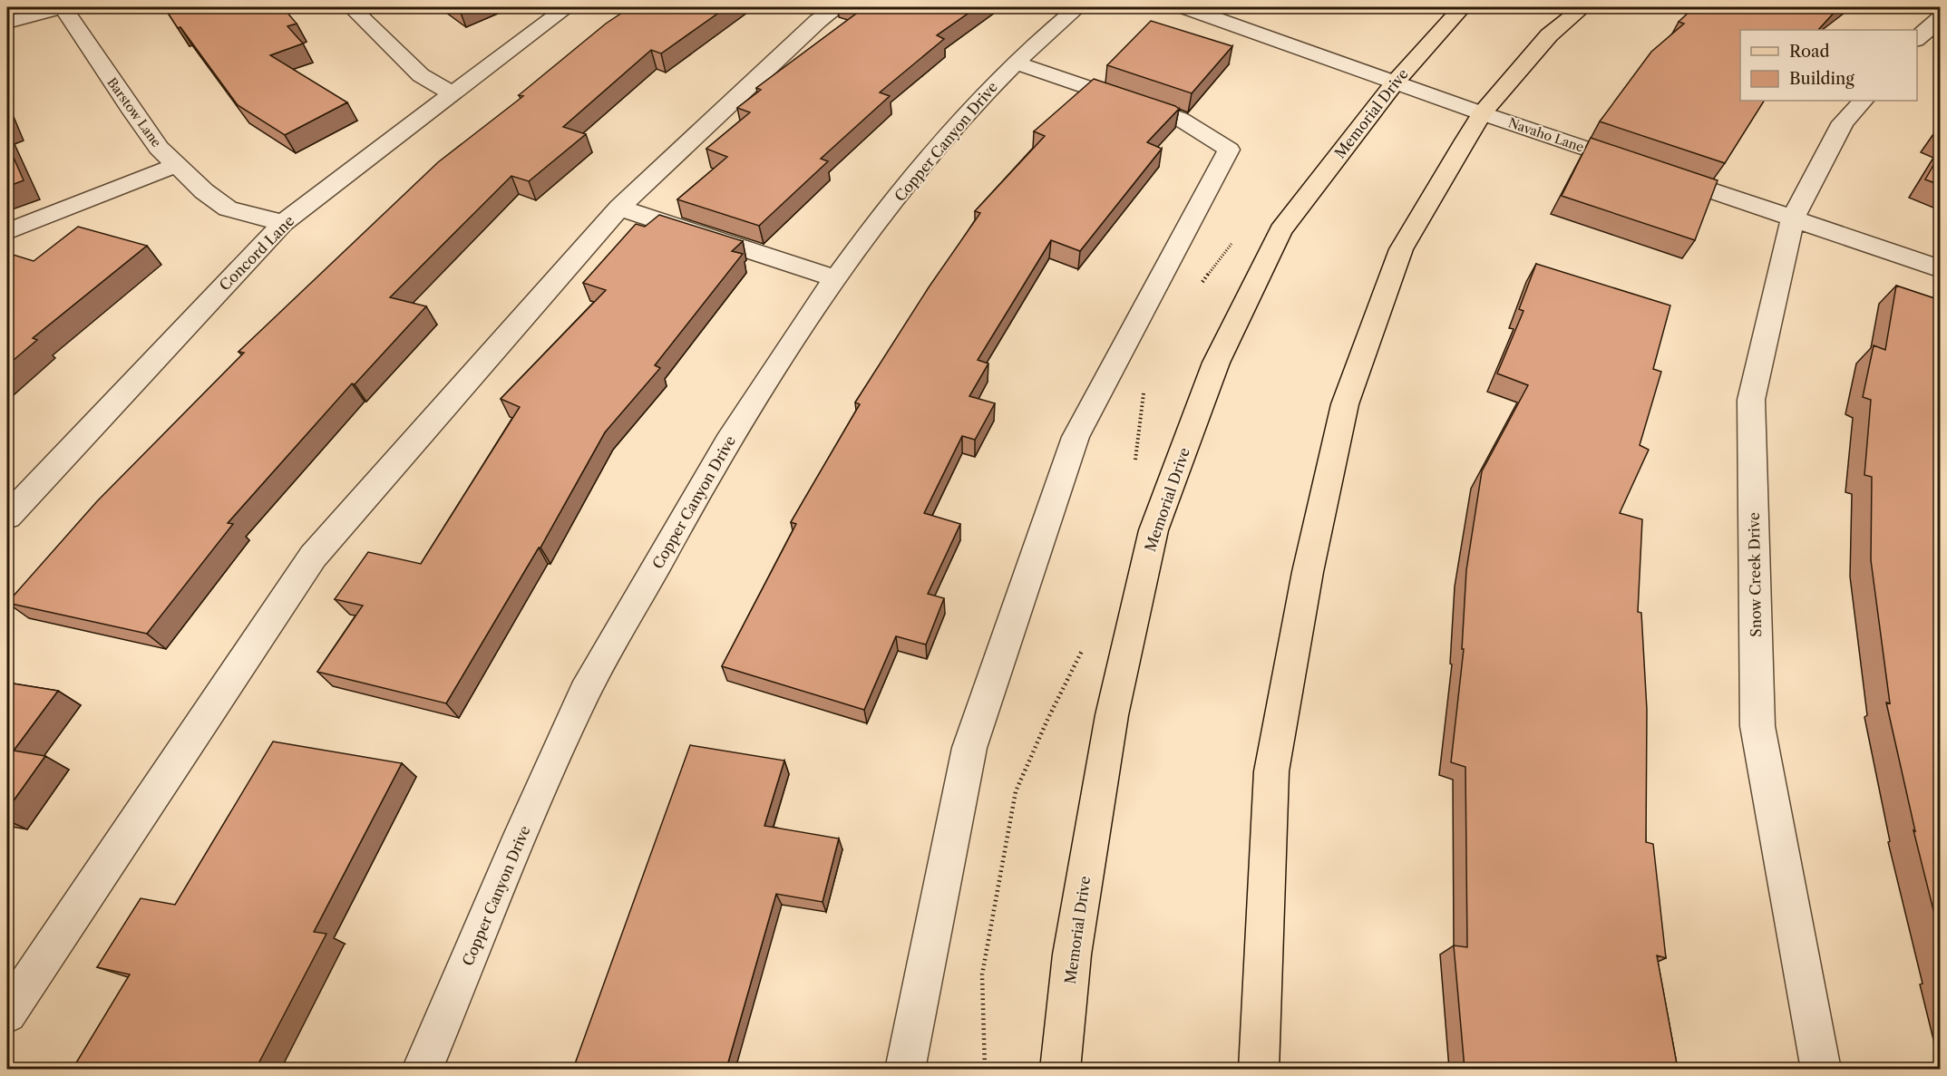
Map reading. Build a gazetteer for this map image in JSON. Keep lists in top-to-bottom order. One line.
{"streets":{"main road":["Memorial Drive"],"street":["Barstow Lane","Navaho Lane","Copper Canyon Drive","Concord Lane","Snow Creek Drive"]},"crossings":[["Barstow Lane","Concord Lane"],["Memorial Drive","Navaho Lane"],["Navaho Lane","Snow Creek Drive"]],"legend":["Road","Building"]}
